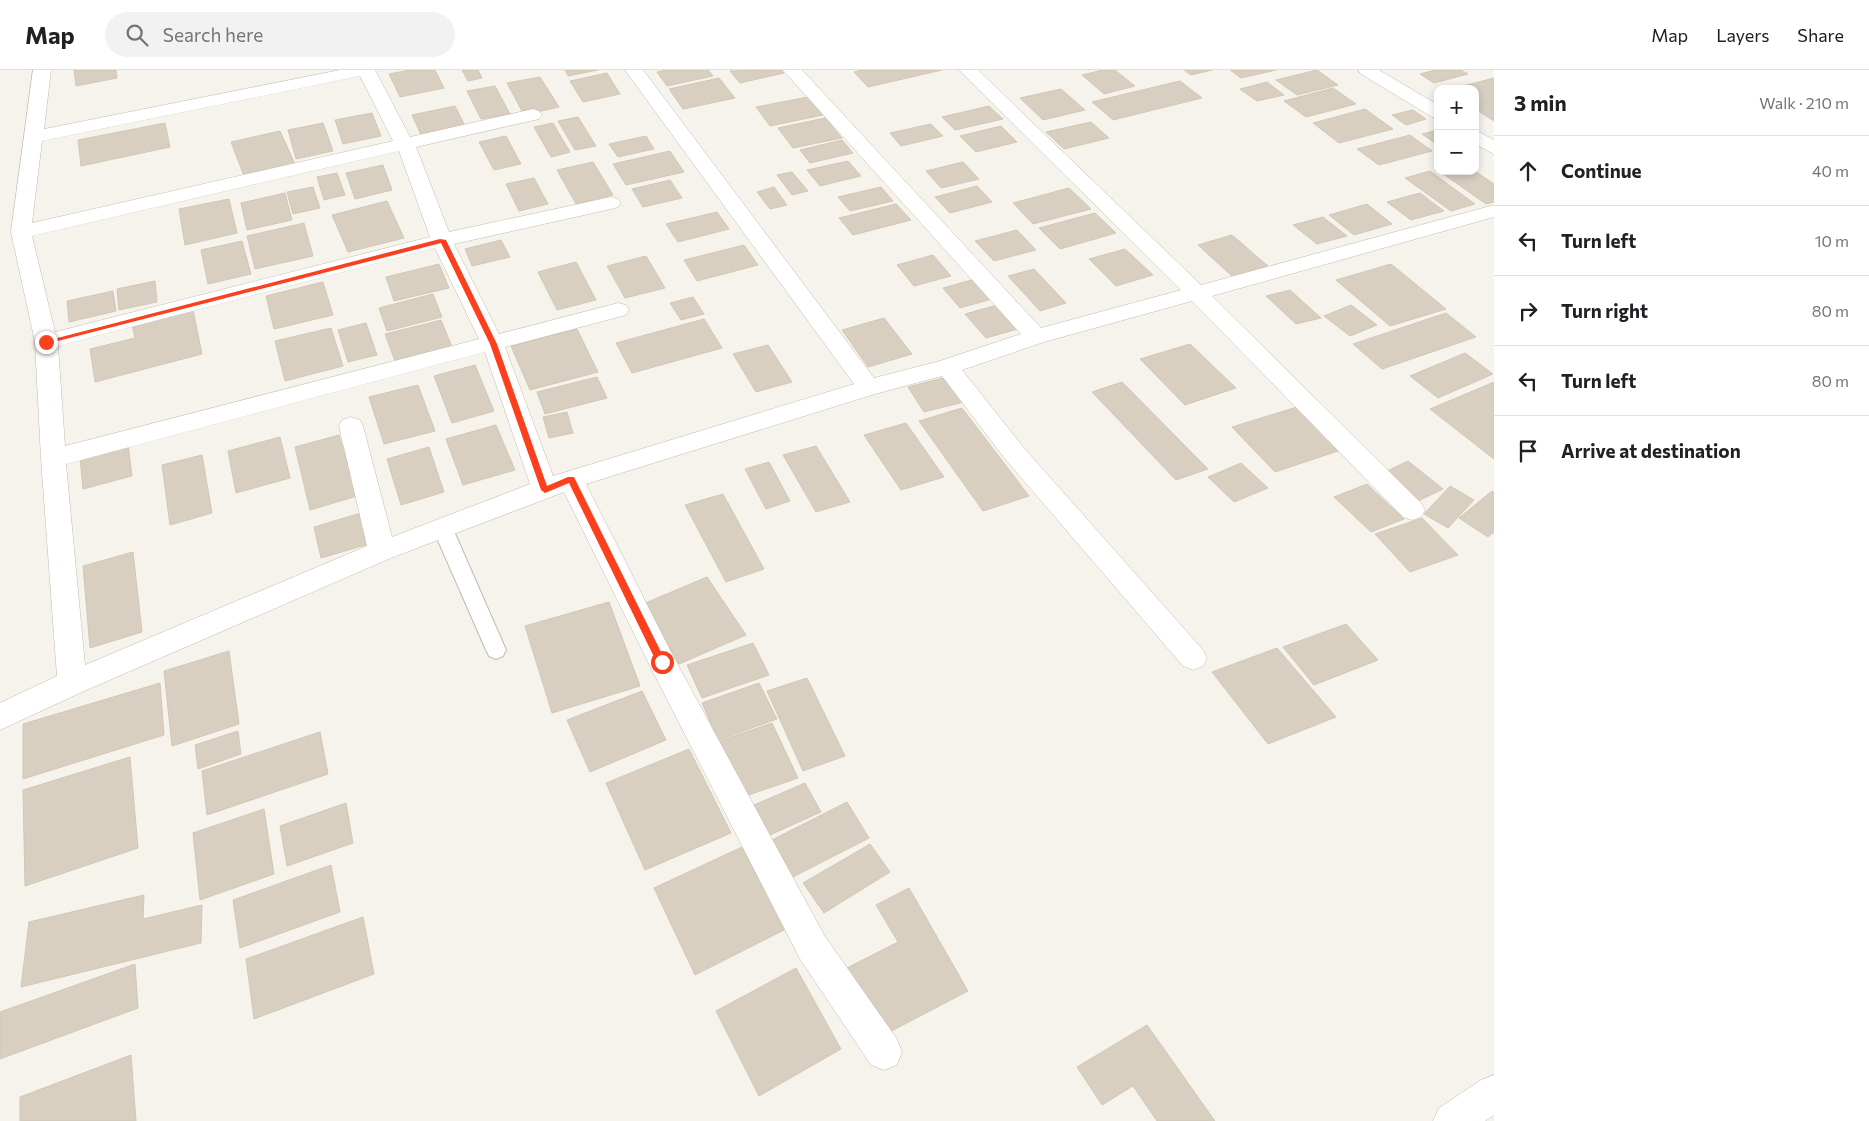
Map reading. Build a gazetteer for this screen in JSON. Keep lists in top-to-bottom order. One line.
{"page":{"header":"Map","search":"Search here","nav":["Map","Layers","Share"],"heading":["3 min","Walk · 210 m"],"map_buttons":["+","−"],"list":[["Continue","40 m"],["Turn left","10 m"],["Turn right","80 m"],["Turn left","80 m"],"Arrive at destination"]}}
